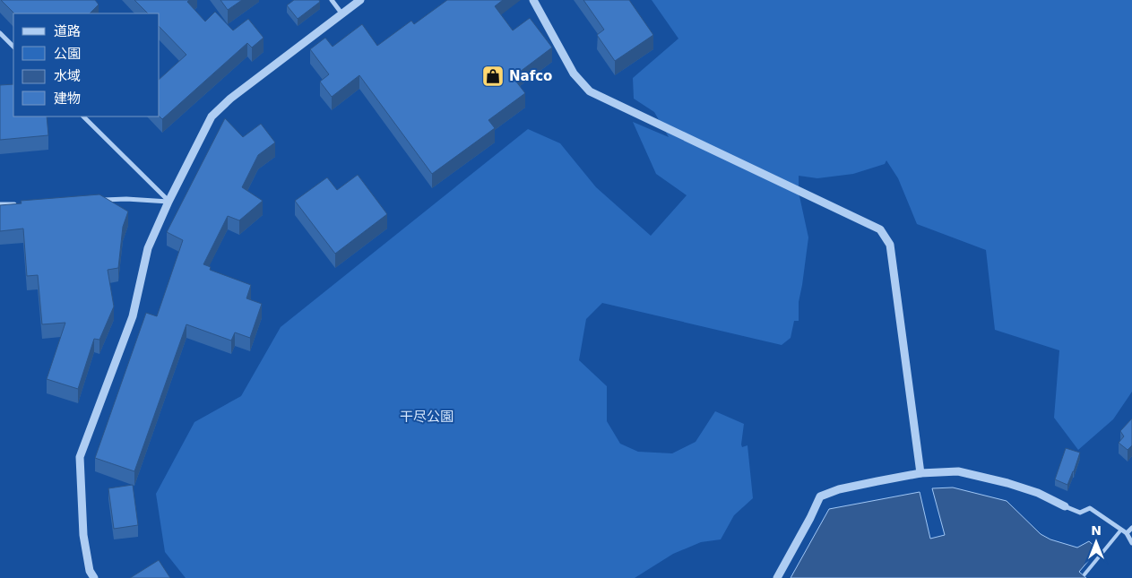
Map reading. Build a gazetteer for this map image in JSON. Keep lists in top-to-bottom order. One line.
{"parks":["干尽公園"],"places":{"shop":["Nafco"]},"legend":["道路","公園","水域","建物"],"north":"top"}
